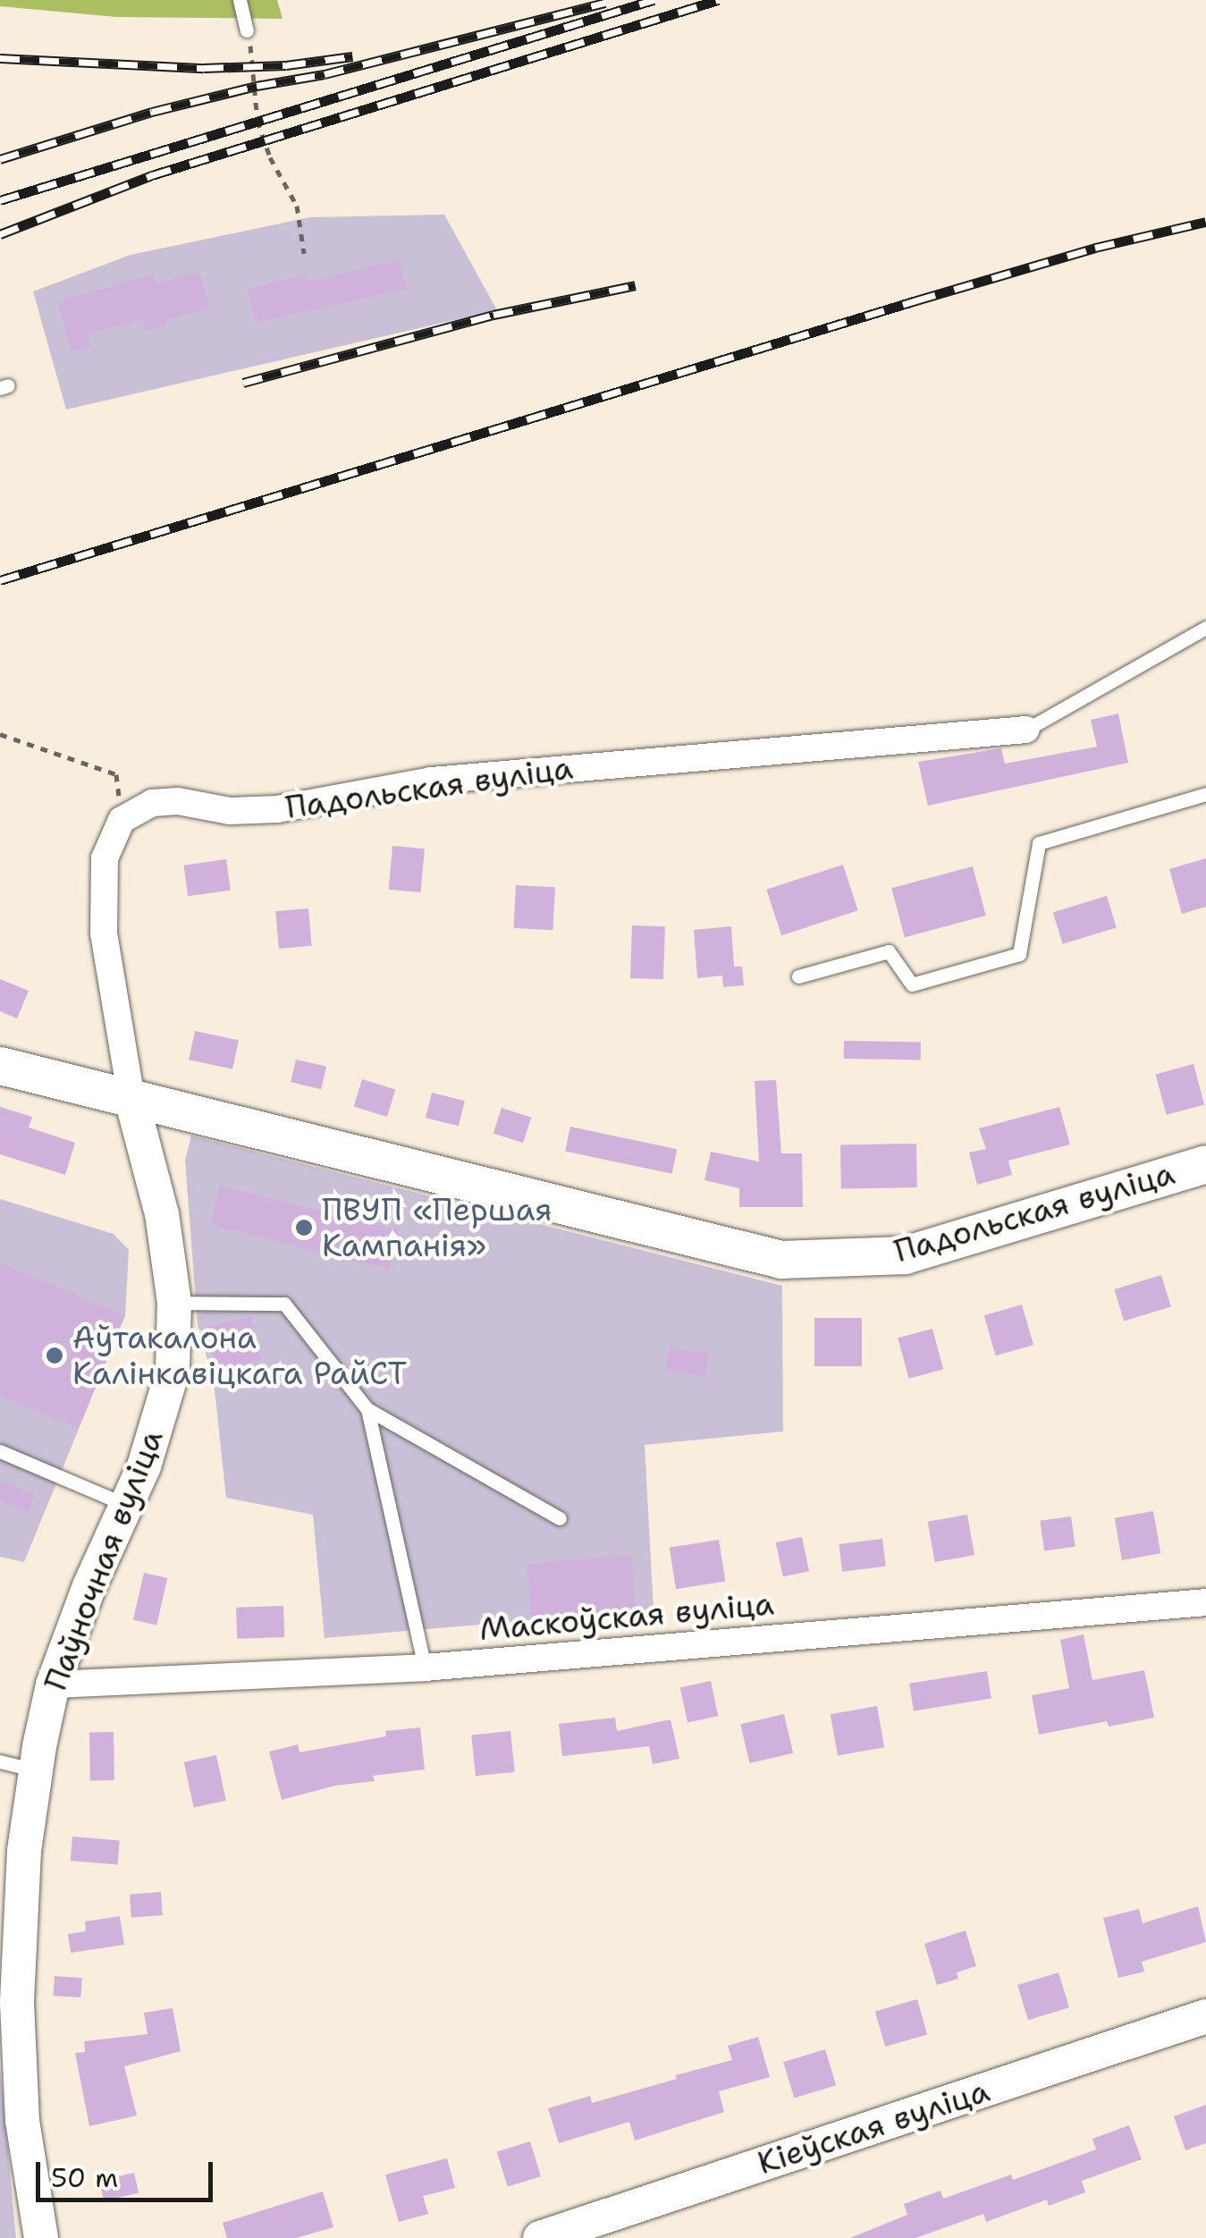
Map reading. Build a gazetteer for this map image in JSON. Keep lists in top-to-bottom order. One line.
{"streets":{"main road":["Падольская вуліца"],"street":["Паўночная вуліца","Маскоўская вуліца","Кіеўская вуліца"]},"crossings":[["Падольская вуліца","Паўночная вуліца"],["Паўночная вуліца","Маскоўская вуліца"]],"places":["ПВУП «Першая Кампанія»","Аўтакалона Калінкавіцкага РайСТ"],"scale_bar":"50 m"}
